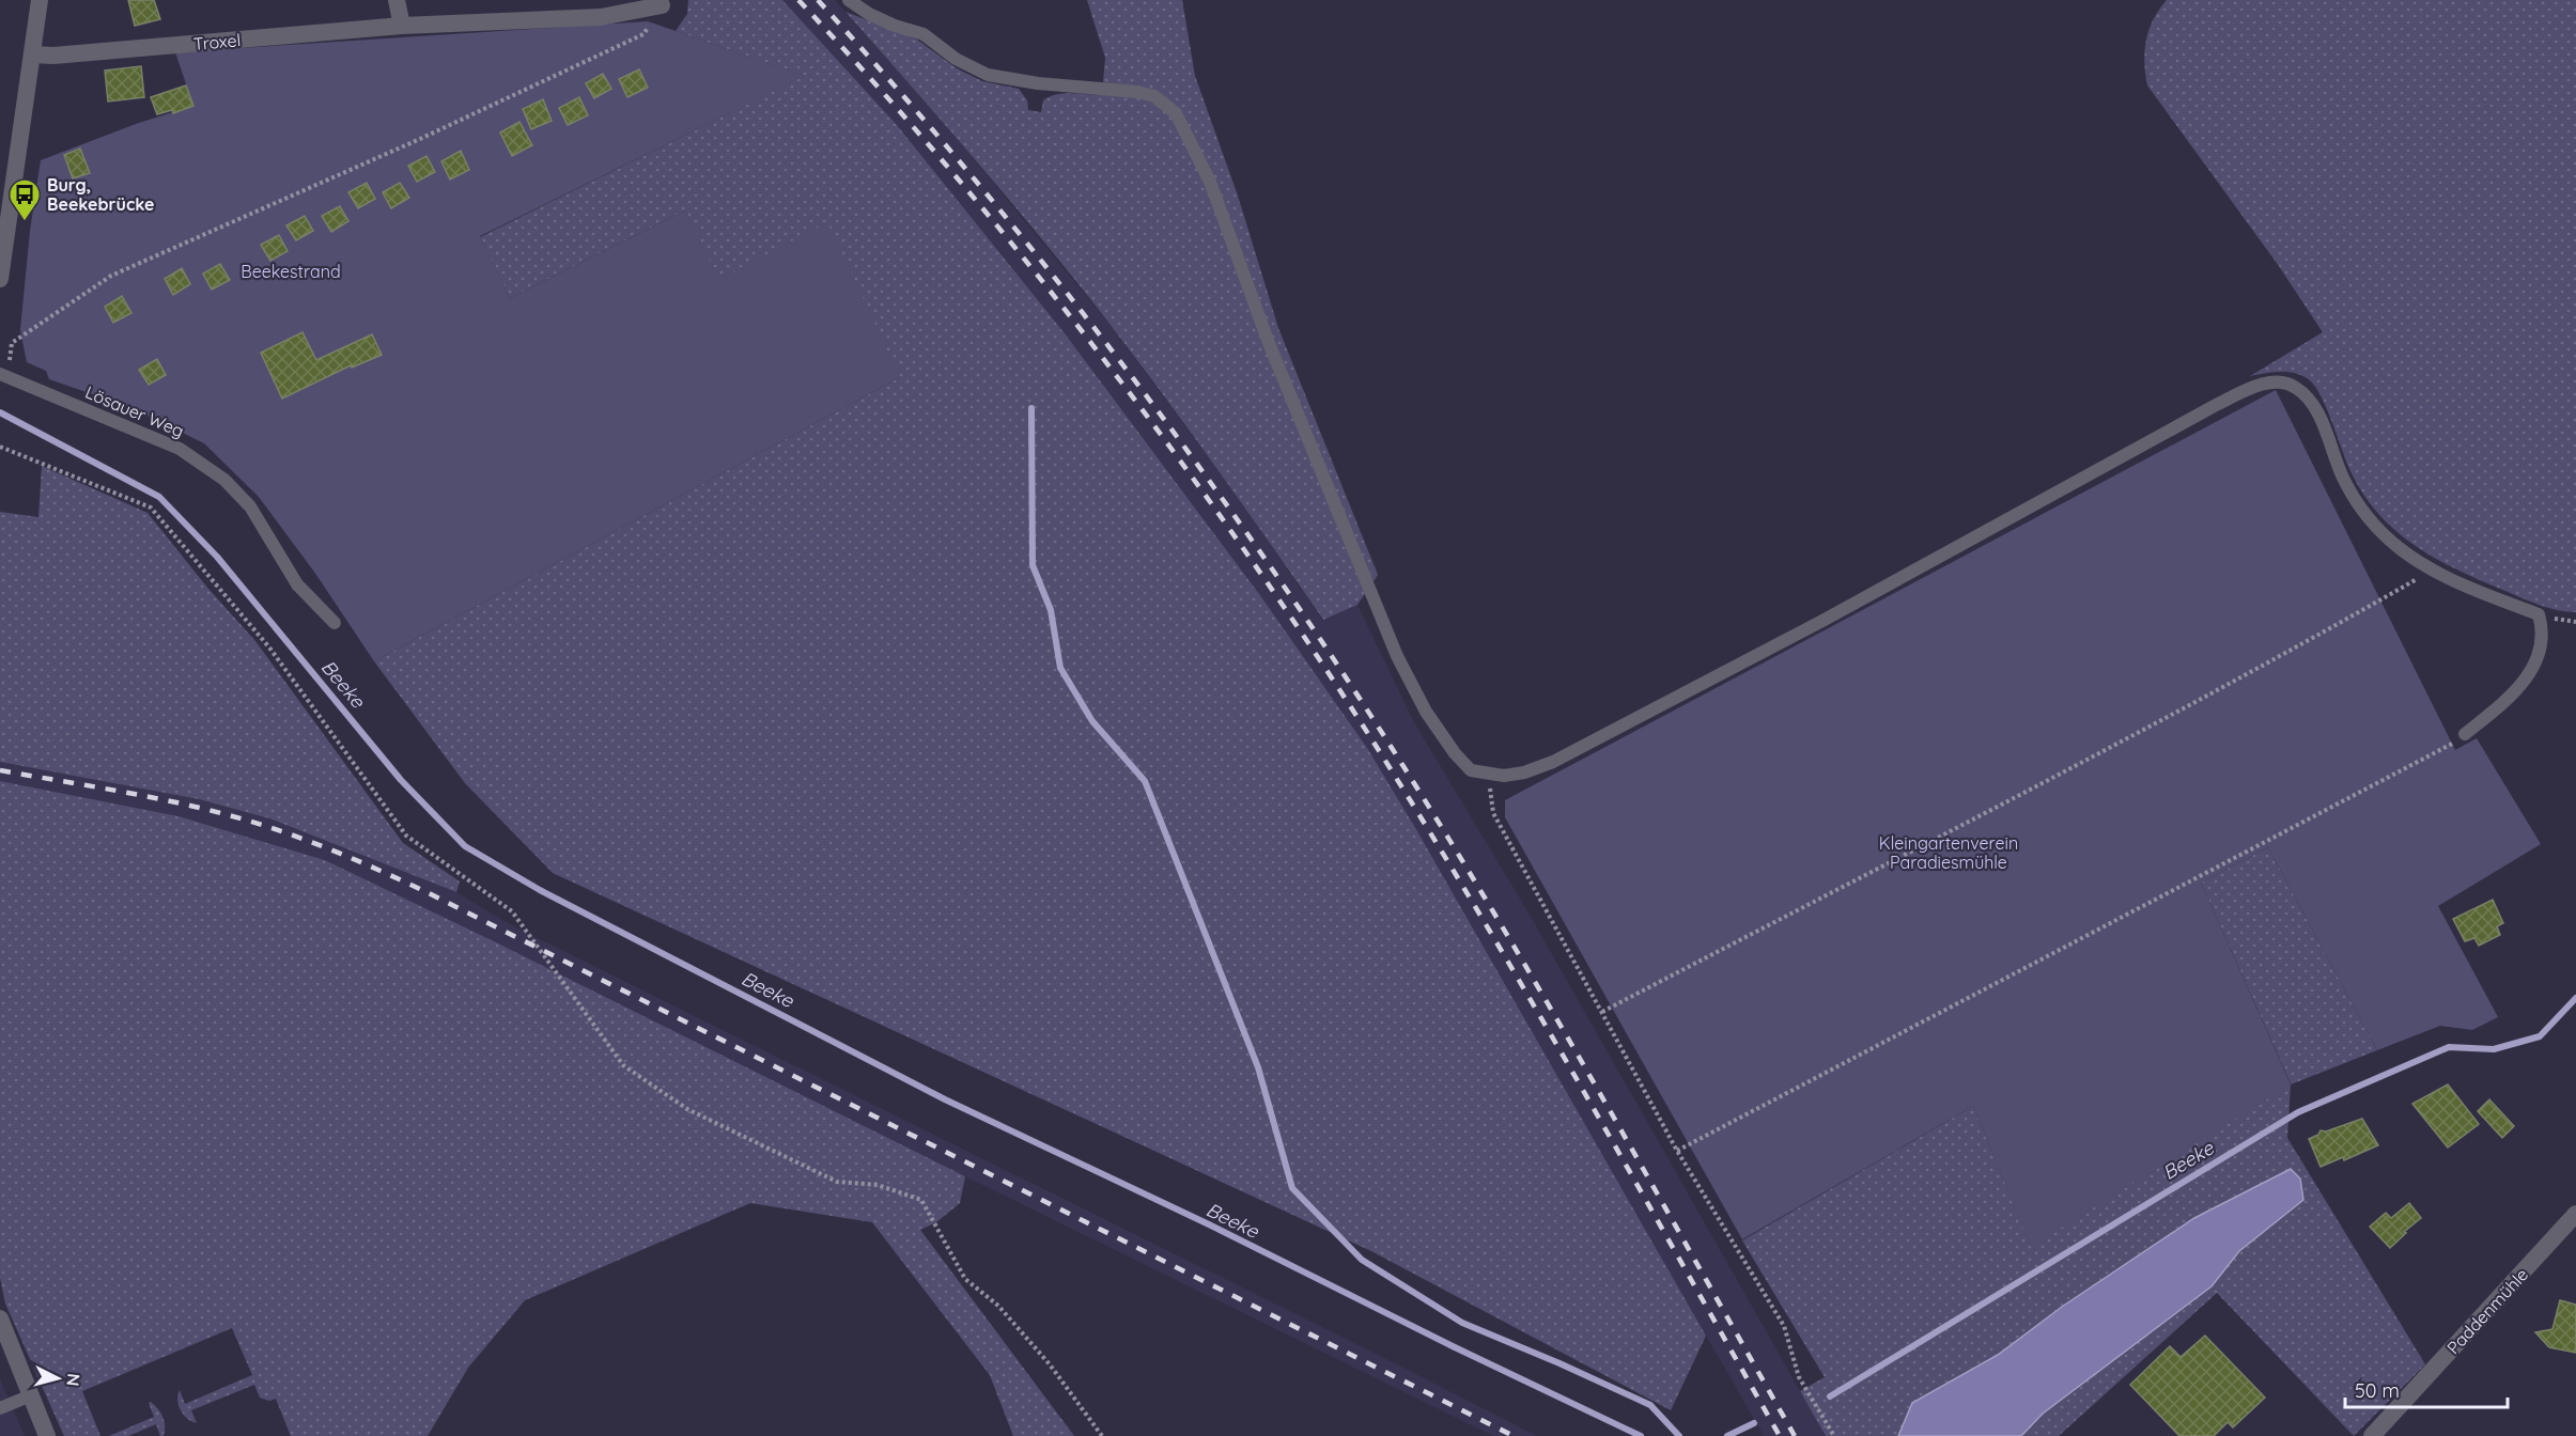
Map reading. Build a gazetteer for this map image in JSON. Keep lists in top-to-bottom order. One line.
{"streets":{"street":["Troxel","Paddenmühle"],"lane":["Lösauer Weg"]},"water":["Beeke"],"parks":["Beekestrand","Kleingartenverein Paradiesmühle"],"places":{"bus stop":["Burg, Beekebrücke"]},"scale_bar":"50 m","north":"right"}
